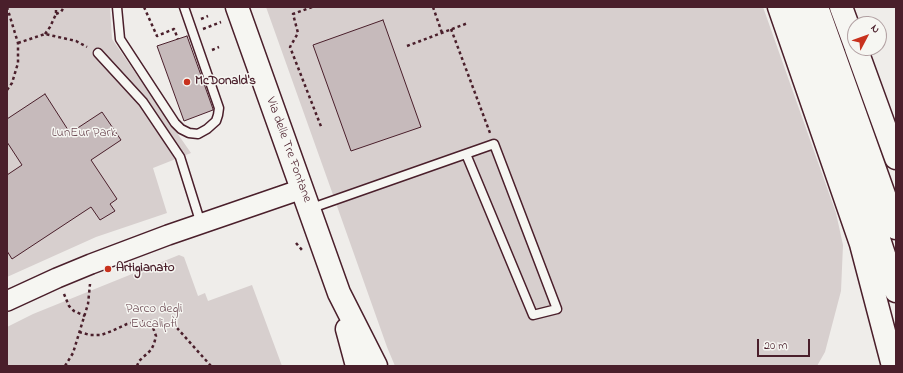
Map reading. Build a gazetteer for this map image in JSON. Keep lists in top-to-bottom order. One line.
{"streets":{"main road":["Via delle Tre Fontane"]},"parks":["LunEur Park","Parco degli Eucalipti"],"places":["McDonald's","Artigianato"],"scale_bar":"20 m","north":"top right"}
